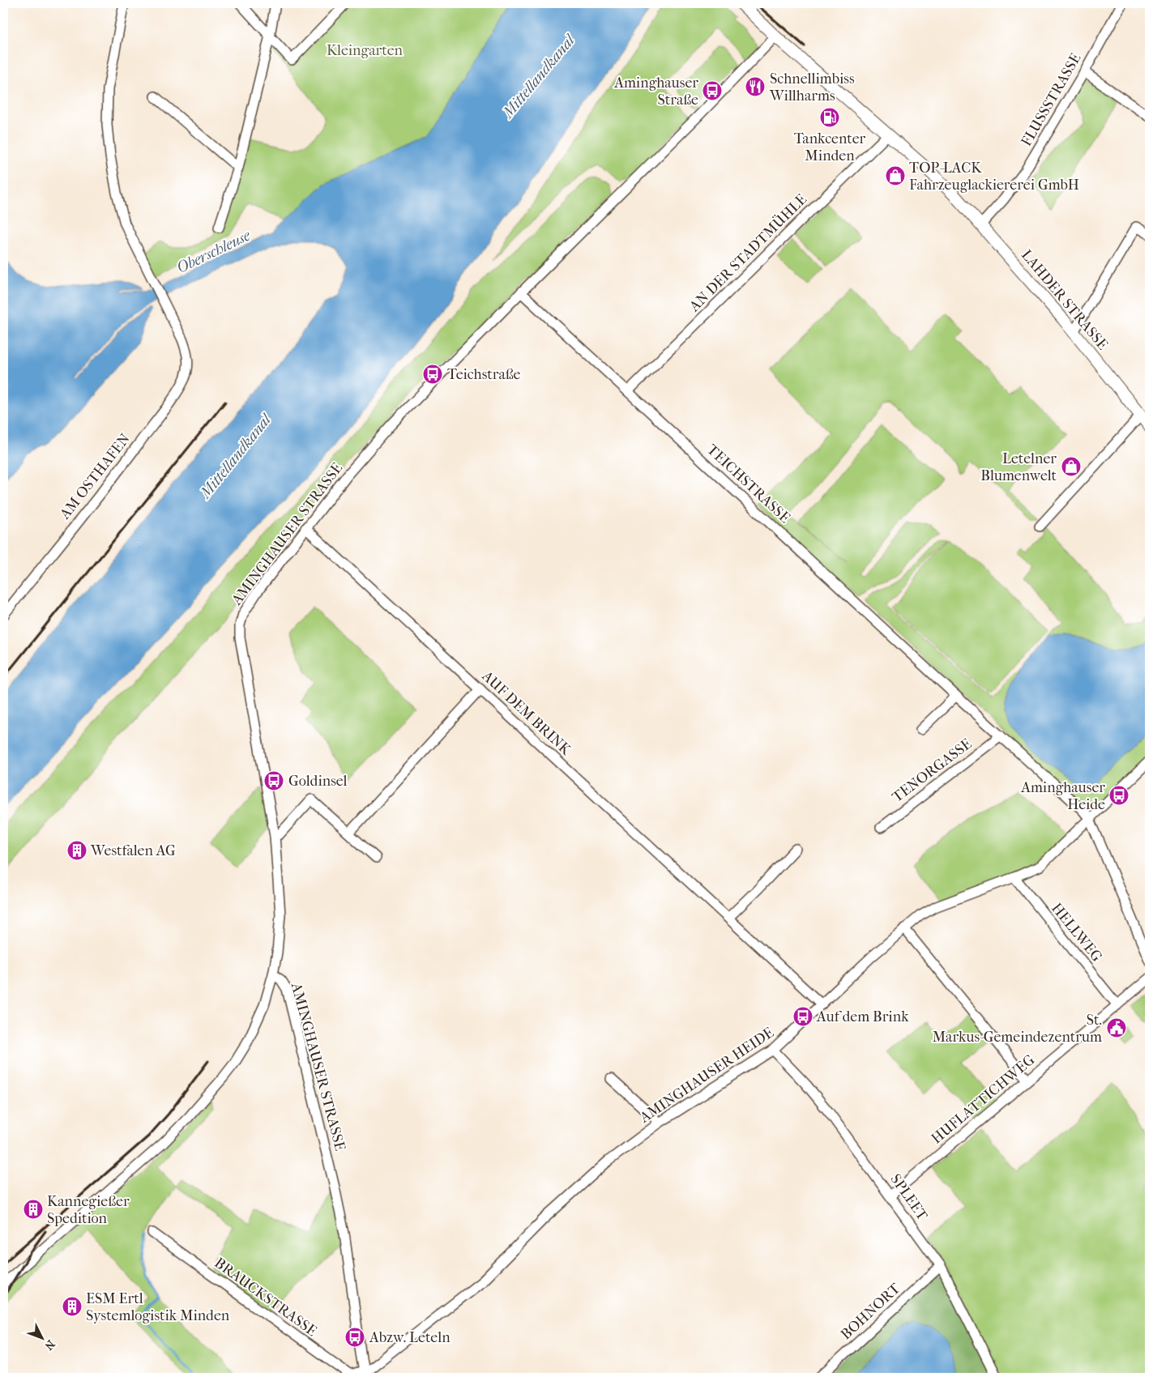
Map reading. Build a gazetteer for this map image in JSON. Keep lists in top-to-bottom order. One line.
{"streets":{"street":["FLUSSSTRASSE","AN DER STADTMÜHLE","LAHDER STRASSE","AM OSTHAFEN","TEICHSTRASSE","AMINGHAUSER STRASSE","AUF DEM BRINK","TENORGASSE","HELLWEG","AMINGHAUSER HEIDE","HUFLATTICHWEG","SPLEET","BRAUCKSTRASSE","BOHNORT"]},"crossings":[["FLUSSSTRASSE","LAHDER STRASSE"],["AN DER STADTMÜHLE","LAHDER STRASSE"],["AN DER STADTMÜHLE","TEICHSTRASSE"],["LAHDER STRASSE","AMINGHAUSER STRASSE"],["TEICHSTRASSE","AMINGHAUSER STRASSE"],["TEICHSTRASSE","TENORGASSE"],["TEICHSTRASSE","AMINGHAUSER HEIDE"],["AMINGHAUSER STRASSE","AUF DEM BRINK"],["AMINGHAUSER STRASSE","AMINGHAUSER HEIDE"],["AMINGHAUSER STRASSE","BRAUCKSTRASSE"],["AUF DEM BRINK","AMINGHAUSER HEIDE"],["HELLWEG","AMINGHAUSER HEIDE"],["HELLWEG","HUFLATTICHWEG"],["AMINGHAUSER HEIDE","SPLEET"],["AMINGHAUSER HEIDE","BRAUCKSTRASSE"],["HUFLATTICHWEG","SPLEET"],["SPLEET","BOHNORT"]],"water":["Mittellandkanal","Oberschleuse"],"parks":["Kleingarten"],"places":{"restaurant":["Schnellimbiss Willharms"],"bus stop":["Aminghauser Straße","Teichstraße","Goldinsel","Aminghauser Heide","Auf dem Brink","Abzw. Leteln"],"fuel station":["Tankcenter Minden"],"shop":["TOP-LACK Fahrzeuglackiererei GmbH","Letelner Blumenwelt"],"building":["Westfalen AG","Kannegießer Spedition","ESM Ertl Systemlogistik Minden"],"public building":["St. Markus-Gemeindezentrum"]},"north":"bottom right"}
